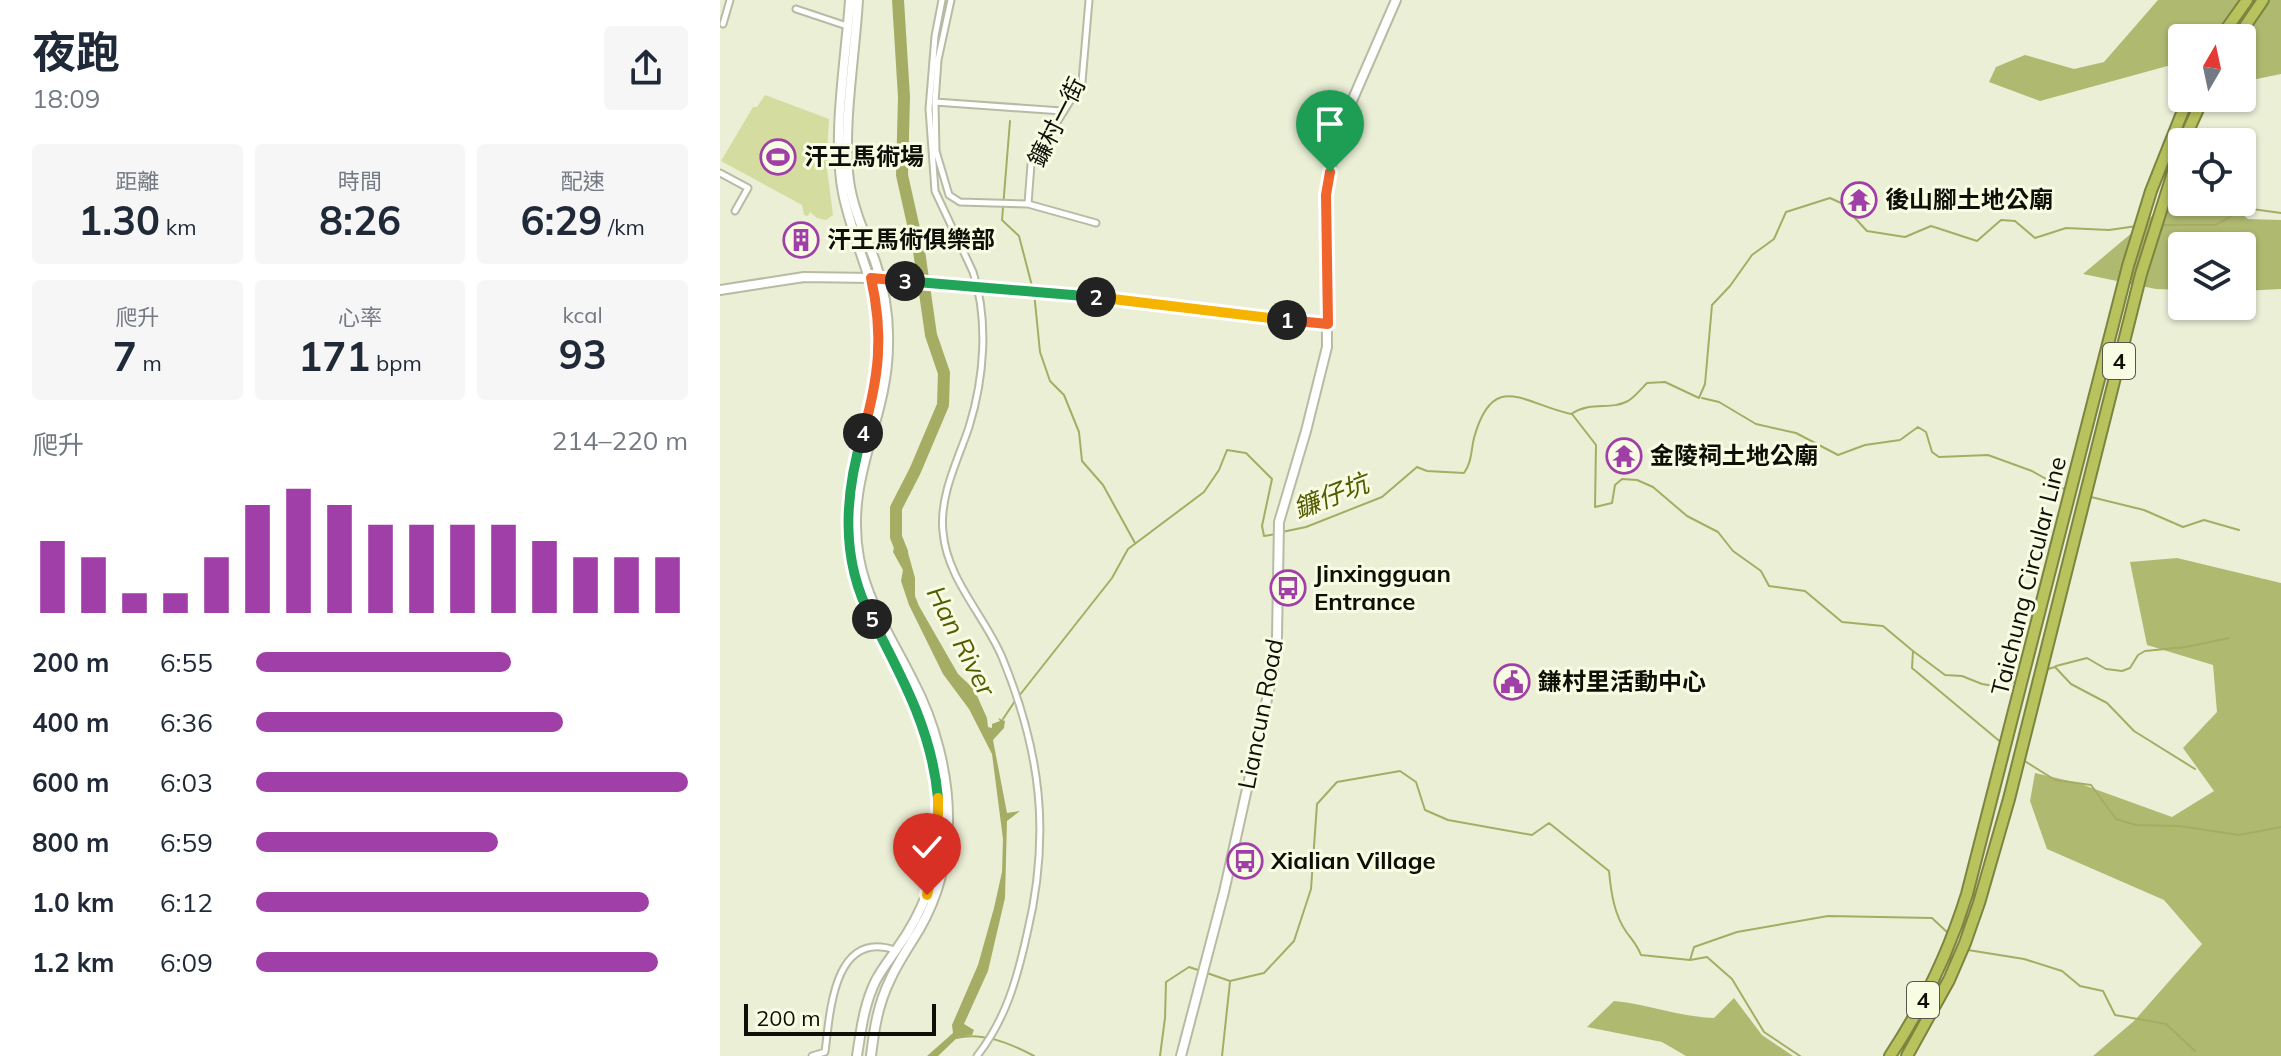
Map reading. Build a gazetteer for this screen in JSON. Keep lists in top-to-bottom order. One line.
{"streets":{"highway":["4","Taichung Circular Line"],"street":["鐮村一街","Liancun Road"]},"water":["鐮仔坑","Han River"],"places":{"sports":["汗王馬術場"],"temple":["後山腳土地公廟","金陵祠土地公廟"],"building":["汗王馬術俱樂部"],"bus stop":["Jinxingguan Entrance","Xialian Village"],"public building":["鎌村里活動中心"]},"scale_bar":"200 m","north":"top","page":{"heading":["夜跑","18:09"],"stats":[["距離","1.30 km"],["時間","8:26"],["配速","6:29 /km"],["爬升","7 m"],["心率","171 bpm"],["kcal","93"]],"pins":["3","2","1","4","5"],"chart":["爬升","214–220 m"],"list":[{"name":"200 m","note":"6:55"},{"name":"400 m","note":"6:36"},{"name":"600 m","note":"6:03"},{"name":"800 m","note":"6:59"},{"name":"1.0 km","note":"6:12"},{"name":"1.2 km","note":"6:09"}],"scale":"200 m"}}
